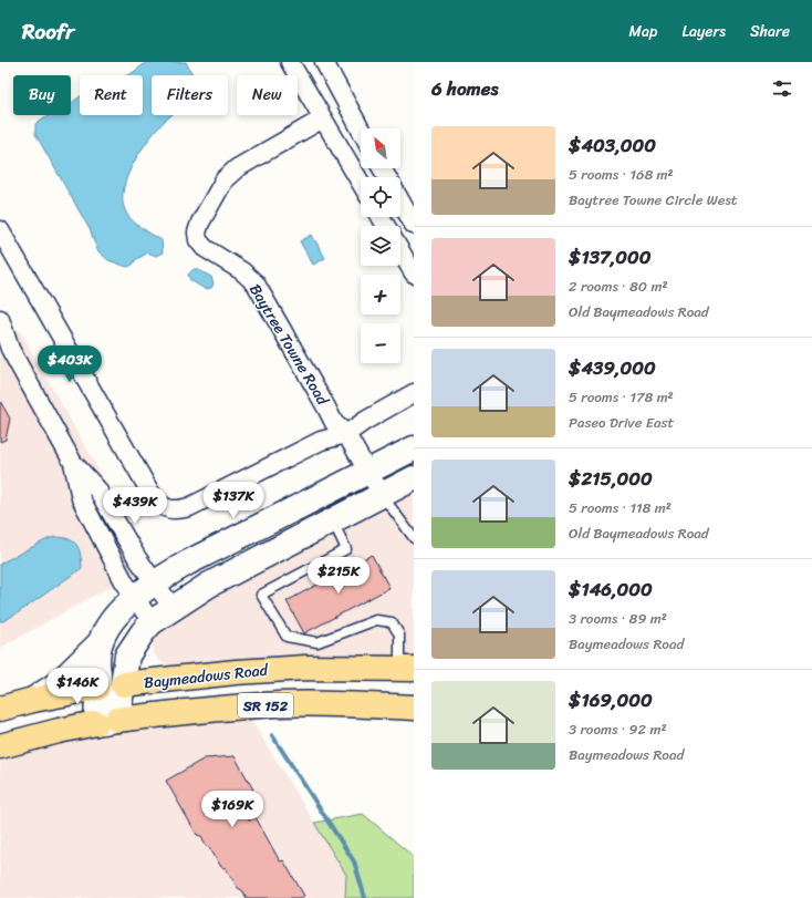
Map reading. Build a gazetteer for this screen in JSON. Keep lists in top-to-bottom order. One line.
{"streets":{"main road":["Baymeadows Road","SR 152"],"street":["Baytree Towne Road"]},"north":"top left","page":{"header":"Roofr","nav":["Map","Layers","Share"],"heading":"6 homes","chip":["Buy","Rent","Filters","New"],"list":[{"name":"$403,000","note":"5 rooms · 168 m² · Baytree Towne Circle West"},{"name":"$137,000","note":"2 rooms · 80 m² · Old Baymeadows Road"},{"name":"$439,000","note":"5 rooms · 178 m² · Paseo Drive East"},{"name":"$215,000","note":"5 rooms · 118 m² · Old Baymeadows Road"},{"name":"$146,000","note":"3 rooms · 89 m² · Baymeadows Road"},{"name":"$169,000","note":"3 rooms · 92 m² · Baymeadows Road"}],"map_buttons":["+","−"],"price":["$403K","$137K","$439K","$215K","$146K","$169K"]}}
